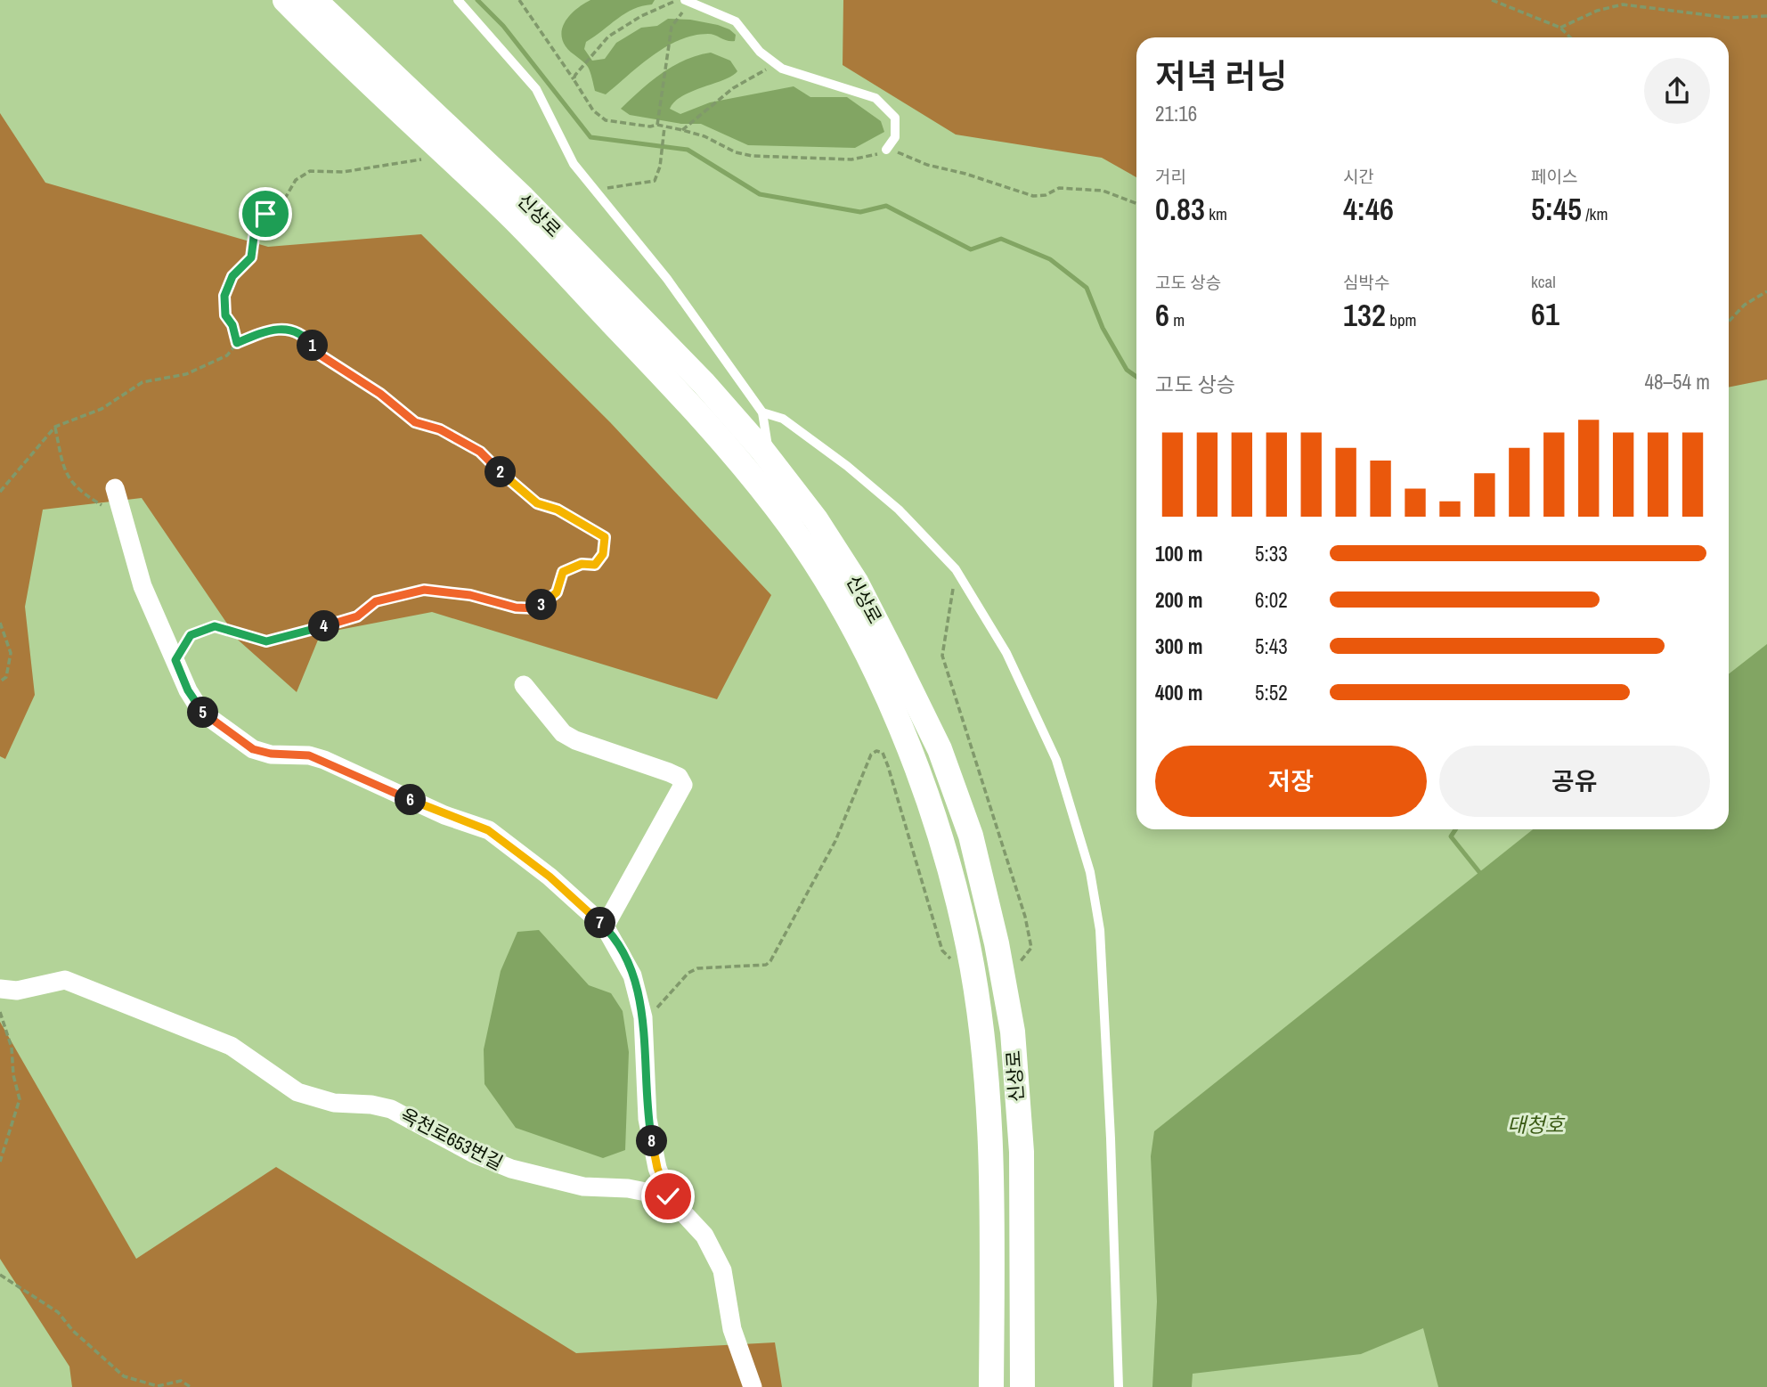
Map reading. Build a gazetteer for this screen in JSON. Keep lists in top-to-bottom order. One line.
{"streets":{"street":["신상로","옥천로653번길"]},"water":["대청호"],"page":{"heading":["저녁 러닝","21:16"],"stats":[["거리","0.83 km"],["시간","4:46"],["페이스","5:45 /km"],["고도 상승","6 m"],["심박수","132 bpm"],["kcal","61"]],"pins":["1","2","3","4","5","6","7","8"],"chart":["고도 상승","48–54 m"],"list":[{"name":"100 m","note":"5:33"},{"name":"200 m","note":"6:02"},{"name":"300 m","note":"5:43"},{"name":"400 m","note":"5:52"}],"buttons":["저장","공유"]}}
